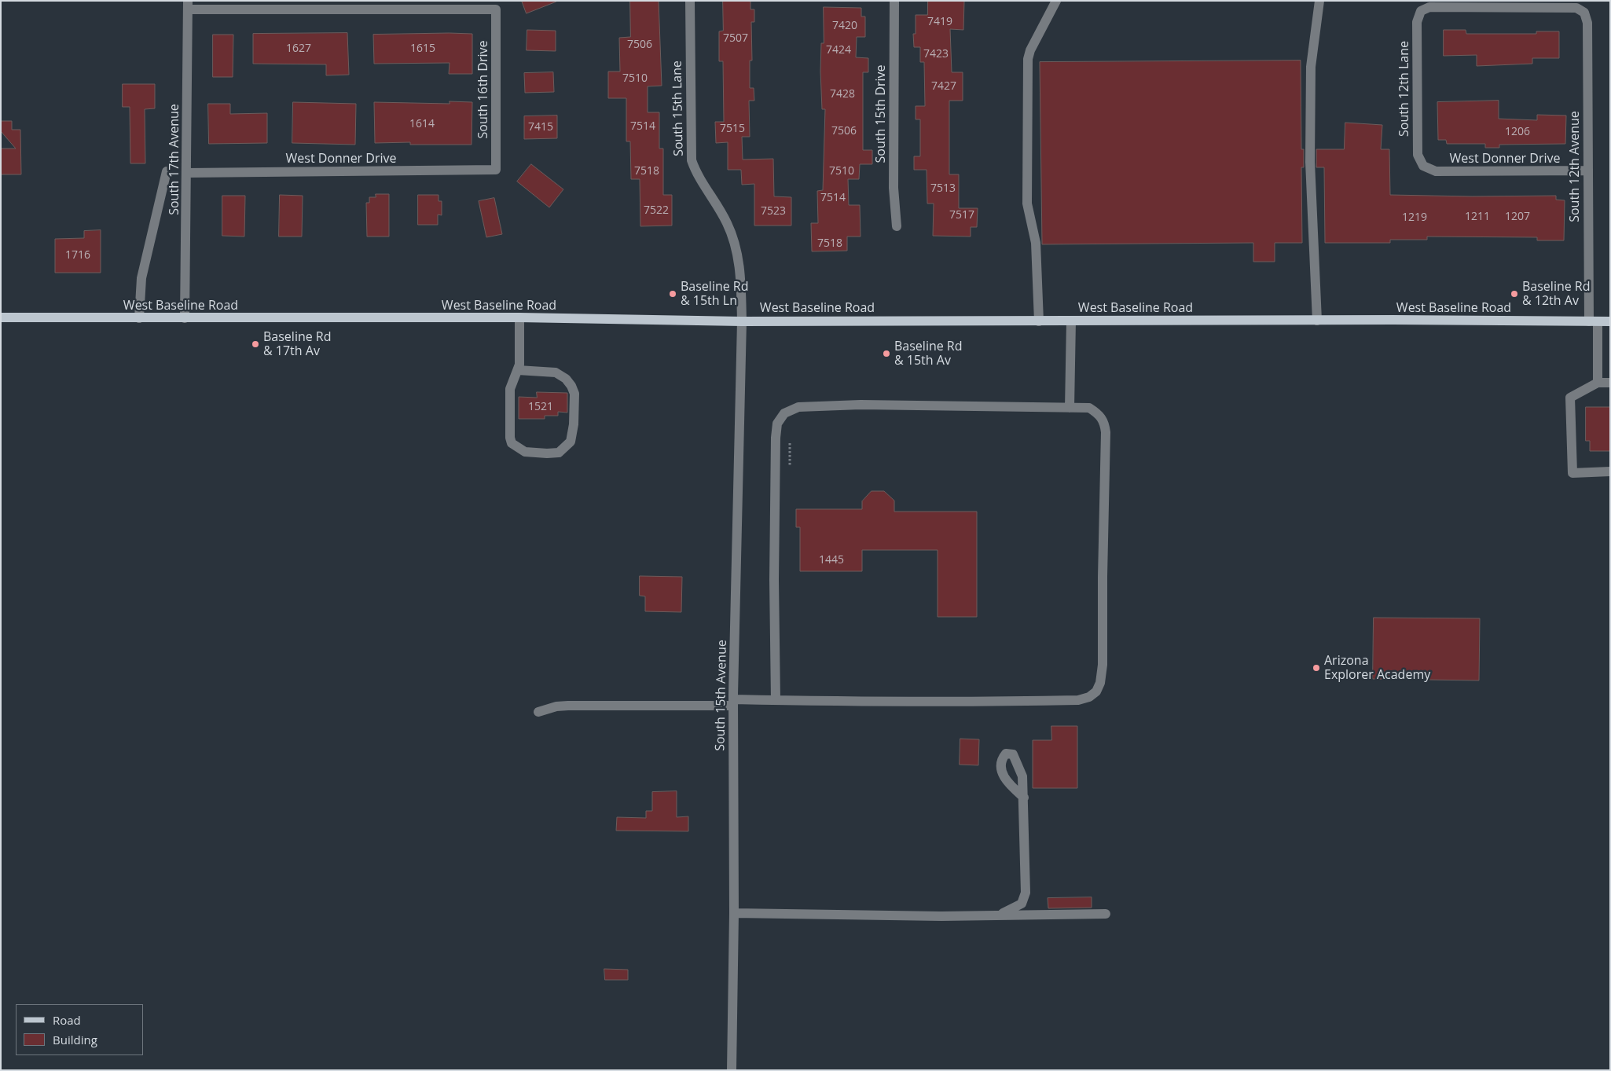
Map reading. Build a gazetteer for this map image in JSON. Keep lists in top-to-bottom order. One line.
{"streets":{"main road":["West Baseline Road"],"street":["South 12th Lane","South 16th Drive","South 15th Lane","South 15th Drive","West Donner Drive","South 17th Avenue","South 12th Avenue","South 15th Avenue"]},"crossings":[["South 12th Lane","West Donner Drive"],["South 12th Lane","South 12th Avenue"],["South 16th Drive","West Donner Drive"],["South 16th Drive","South 17th Avenue"],["South 15th Lane","West Baseline Road"],["South 15th Lane","South 15th Avenue"],["West Donner Drive","South 17th Avenue"],["West Donner Drive","South 12th Avenue"],["South 17th Avenue","West Baseline Road"],["South 12th Avenue","West Baseline Road"],["West Baseline Road","South 15th Avenue"]],"places":["Baseline Rd & 15th Ln","Baseline Rd & 12th Av","Baseline Rd & 17th Av","Baseline Rd & 15th Av","Arizona Explorer Academy"],"house_numbers":["7419","7420","7507","7506","1627","1615","7424","7423","7510","7427","7428","1614","7514","7415","7515","7506","1206","7518","7510","7513","7514","7522","7523","7517","1211","1207","1219","7518","1716","1521","1445"],"legend":["Road","Building"]}
